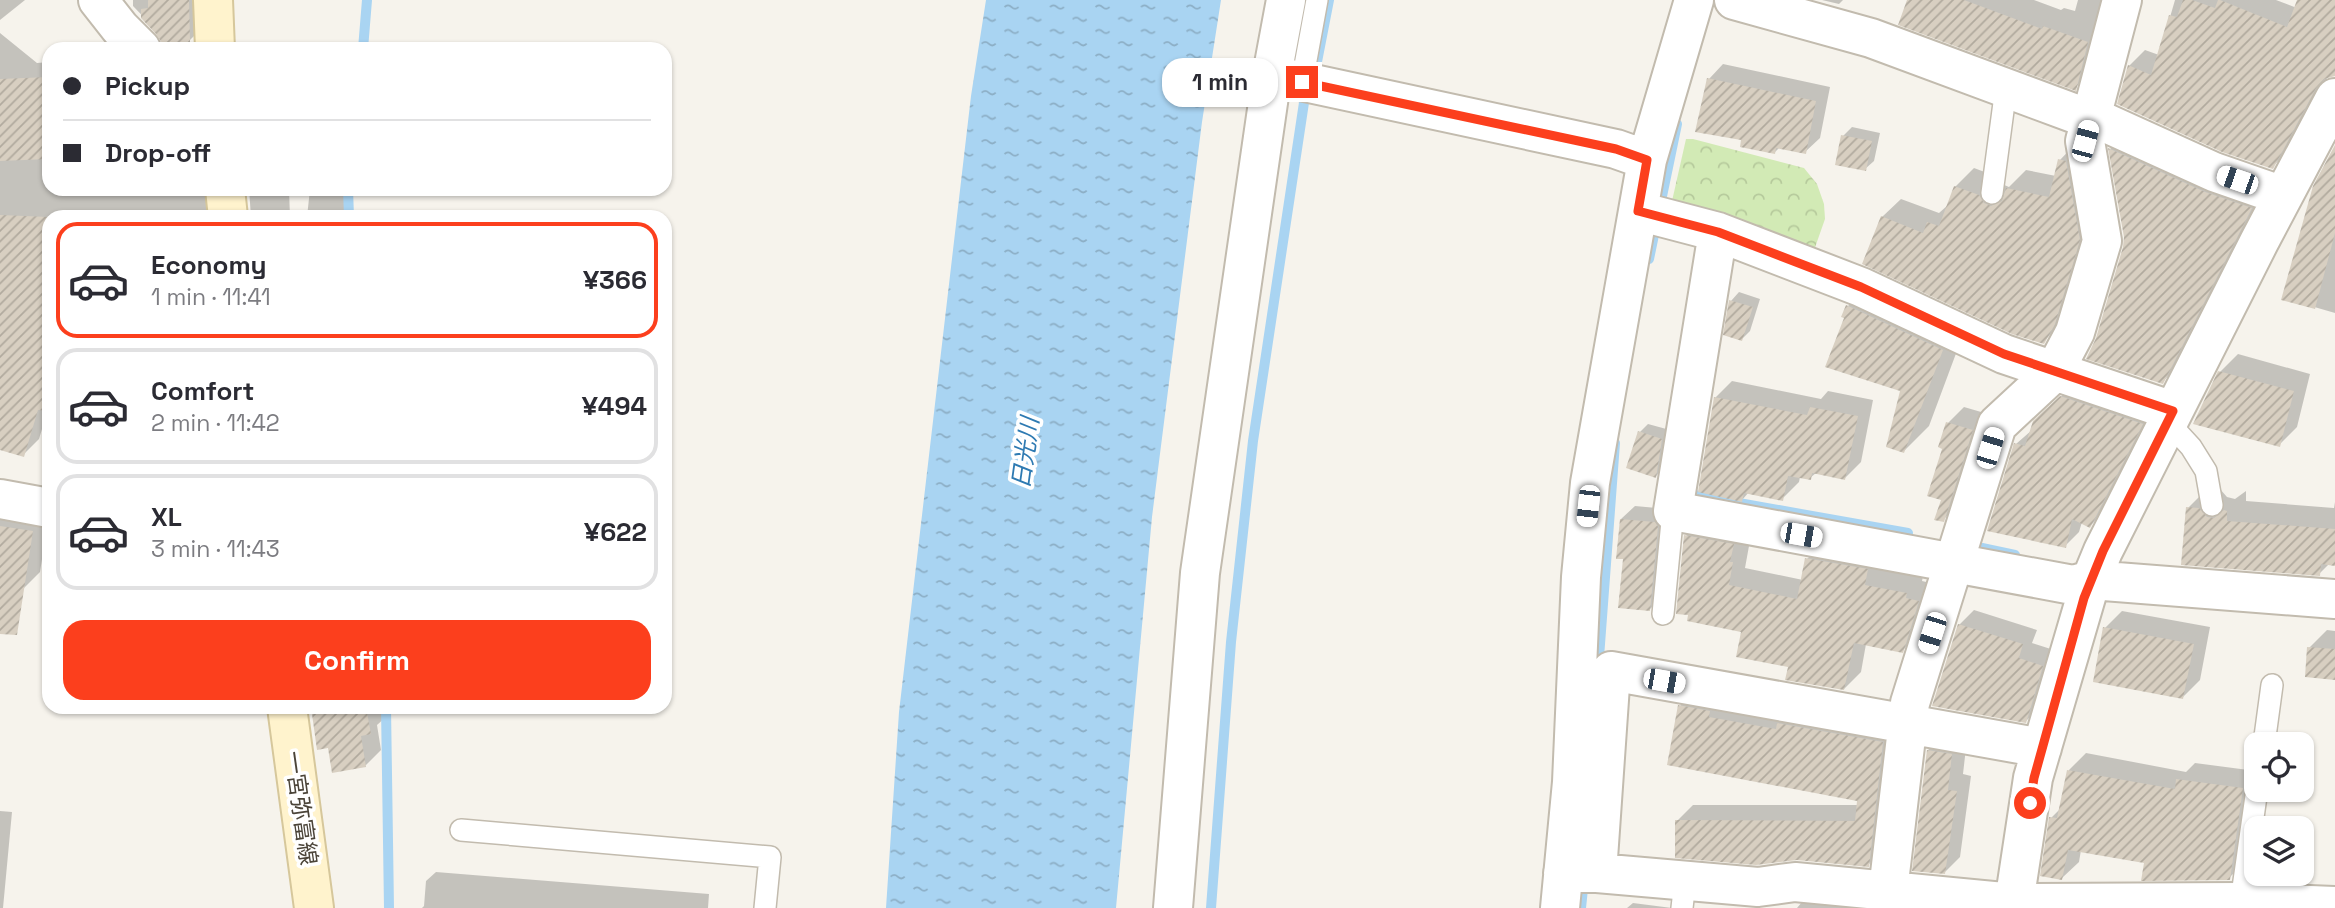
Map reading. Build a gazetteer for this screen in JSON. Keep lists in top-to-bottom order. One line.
{"streets":{"main road":["一宮弥富線"]},"water":["日光川"],"page":{"banner":["Pickup","Drop-off"],"bubble":"1 min","list":[{"name":"Economy","note":"1 min · 11:41","value":"¥366"},{"name":"Comfort","note":"2 min · 11:42","value":"¥494"},{"name":"XL","note":"3 min · 11:43","value":"¥622"}],"buttons":"Confirm"}}
